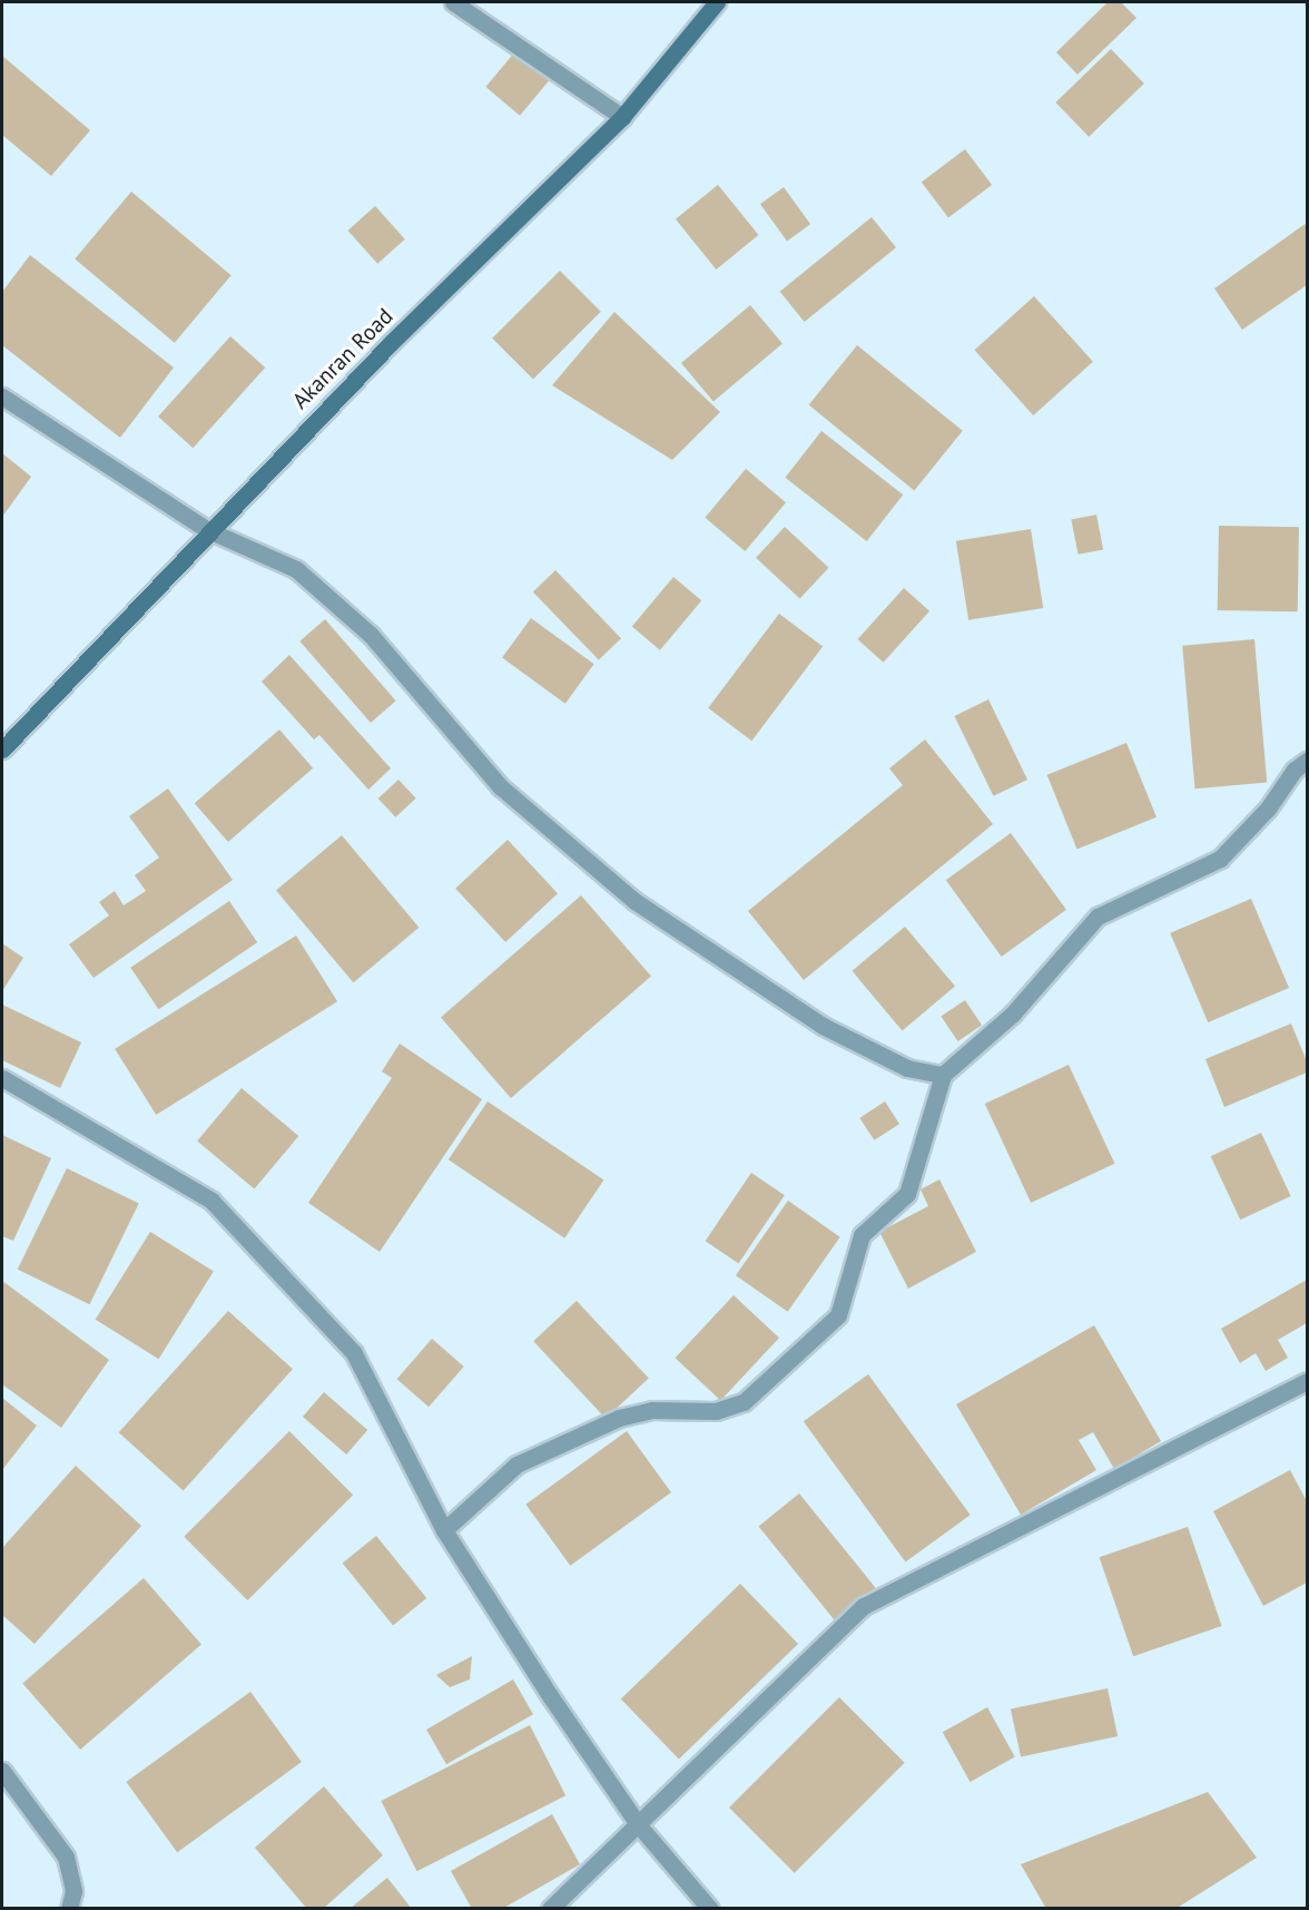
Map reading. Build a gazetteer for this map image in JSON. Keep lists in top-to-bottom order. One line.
{"streets":{"main road":["Akanran Road"]}}
